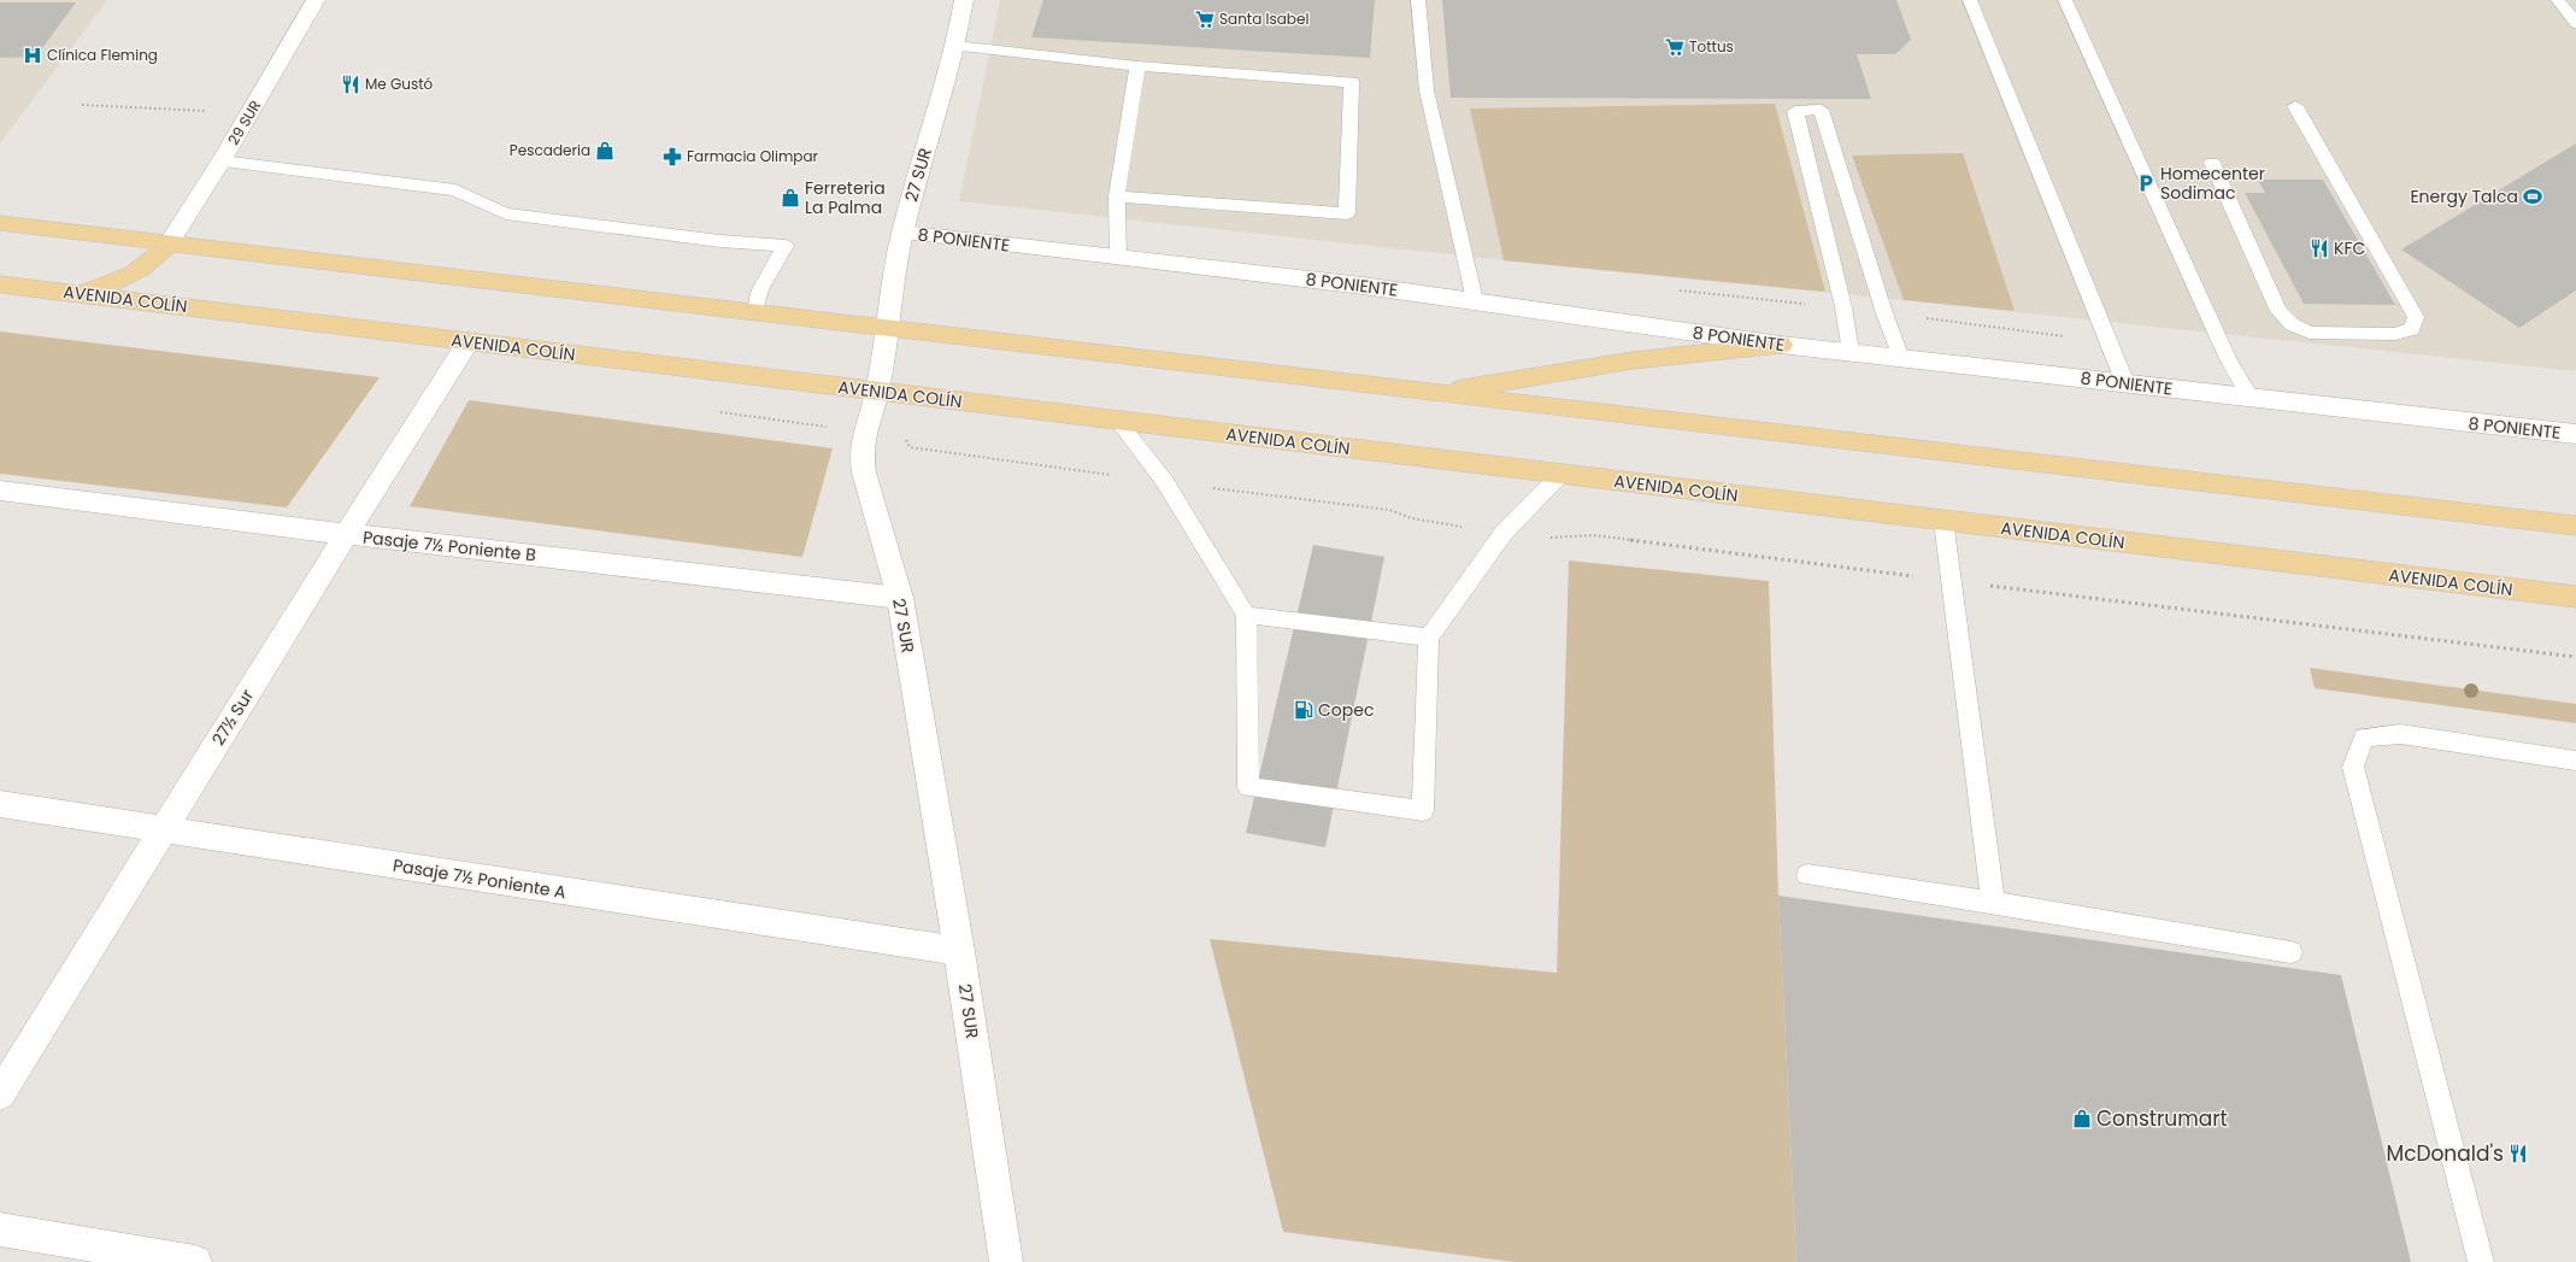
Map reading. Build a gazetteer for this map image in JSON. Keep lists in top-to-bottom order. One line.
{"streets":{"main road":["AVENIDA COLÍN"],"street":["29 SUR","27 SUR","8 PONIENTE","Pasaje 7½ Poniente B","27½ Sur","Pasaje 7½ Poniente A"]},"crossings":[["27 SUR","8 PONIENTE"],["27 SUR","AVENIDA COLÍN"],["27 SUR","Pasaje 7½ Poniente B"],["27 SUR","Pasaje 7½ Poniente A"],["AVENIDA COLÍN","27½ Sur"],["Pasaje 7½ Poniente B","27½ Sur"],["27½ Sur","Pasaje 7½ Poniente A"]],"places":{"supermarket":["Santa Isabel","Tottus"],"hospital":["Clínica Fleming"],"restaurant":["Me Gustó","KFC","McDonald's"],"shop":["Pescaderia","Ferreteria La Palma","Construmart"],"pharmacy":["Farmacia Olimpar"],"parking":["Homecenter Sodimac"],"sports":["Energy Talca"],"fuel station":["Copec"]}}
